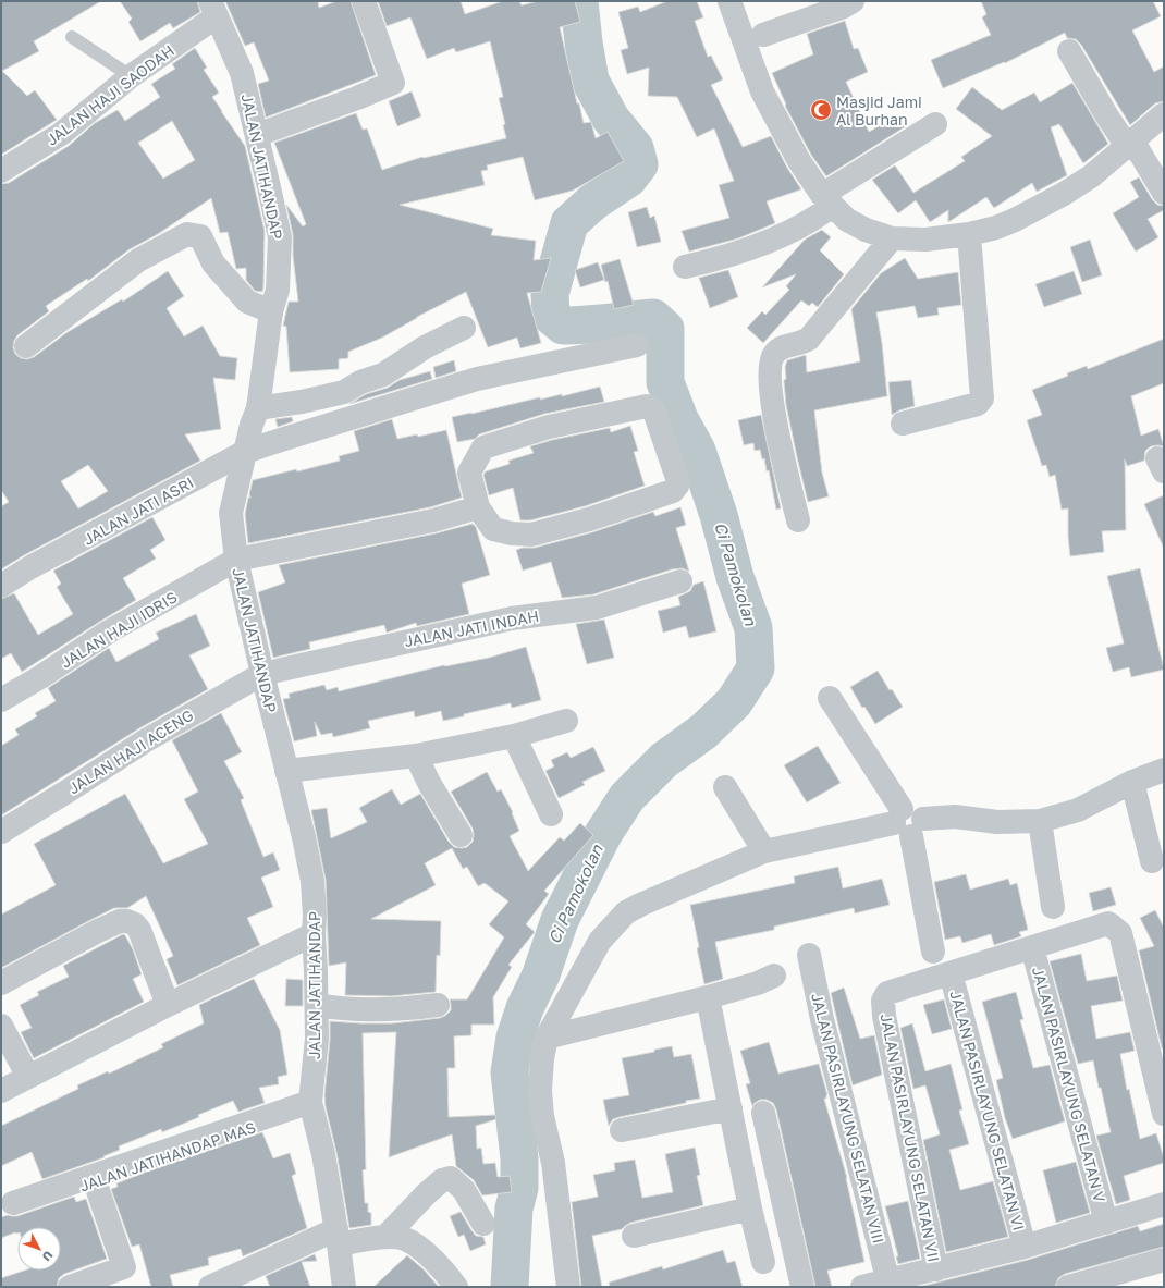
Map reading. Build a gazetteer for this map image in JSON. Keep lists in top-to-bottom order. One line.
{"streets":{"street":["JALAN HAJI SAODAH","JALAN JATIHANDAP","JALAN JATI ASRI","JALAN JATI INDAH","JALAN HAJI IDRIS","JALAN HAJI ACENG","JALAN PASIRLAYUNG SELATAN V","JALAN PASIRLAYUNG SELATAN VI","JALAN PASIRLAYUNG SELATAN VIII","JALAN PASIRLAYUNG SELATAN VII","JALAN JATIHANDAP MAS"]},"crossings":[["JALAN HAJI SAODAH","JALAN JATIHANDAP"],["JALAN JATIHANDAP","JALAN JATI ASRI"],["JALAN JATIHANDAP","JALAN JATI INDAH"],["JALAN JATIHANDAP","JALAN HAJI IDRIS"],["JALAN JATIHANDAP","JALAN HAJI ACENG"],["JALAN JATIHANDAP","JALAN JATIHANDAP MAS"],["JALAN JATI INDAH","JALAN HAJI ACENG"],["JALAN PASIRLAYUNG SELATAN V","JALAN PASIRLAYUNG SELATAN VII"],["JALAN PASIRLAYUNG SELATAN VI","JALAN PASIRLAYUNG SELATAN VII"]],"water":["Ci Pamokolan"],"places":{"mosque":["Masjid Jami Al Burhan"]},"north":"bottom right"}
